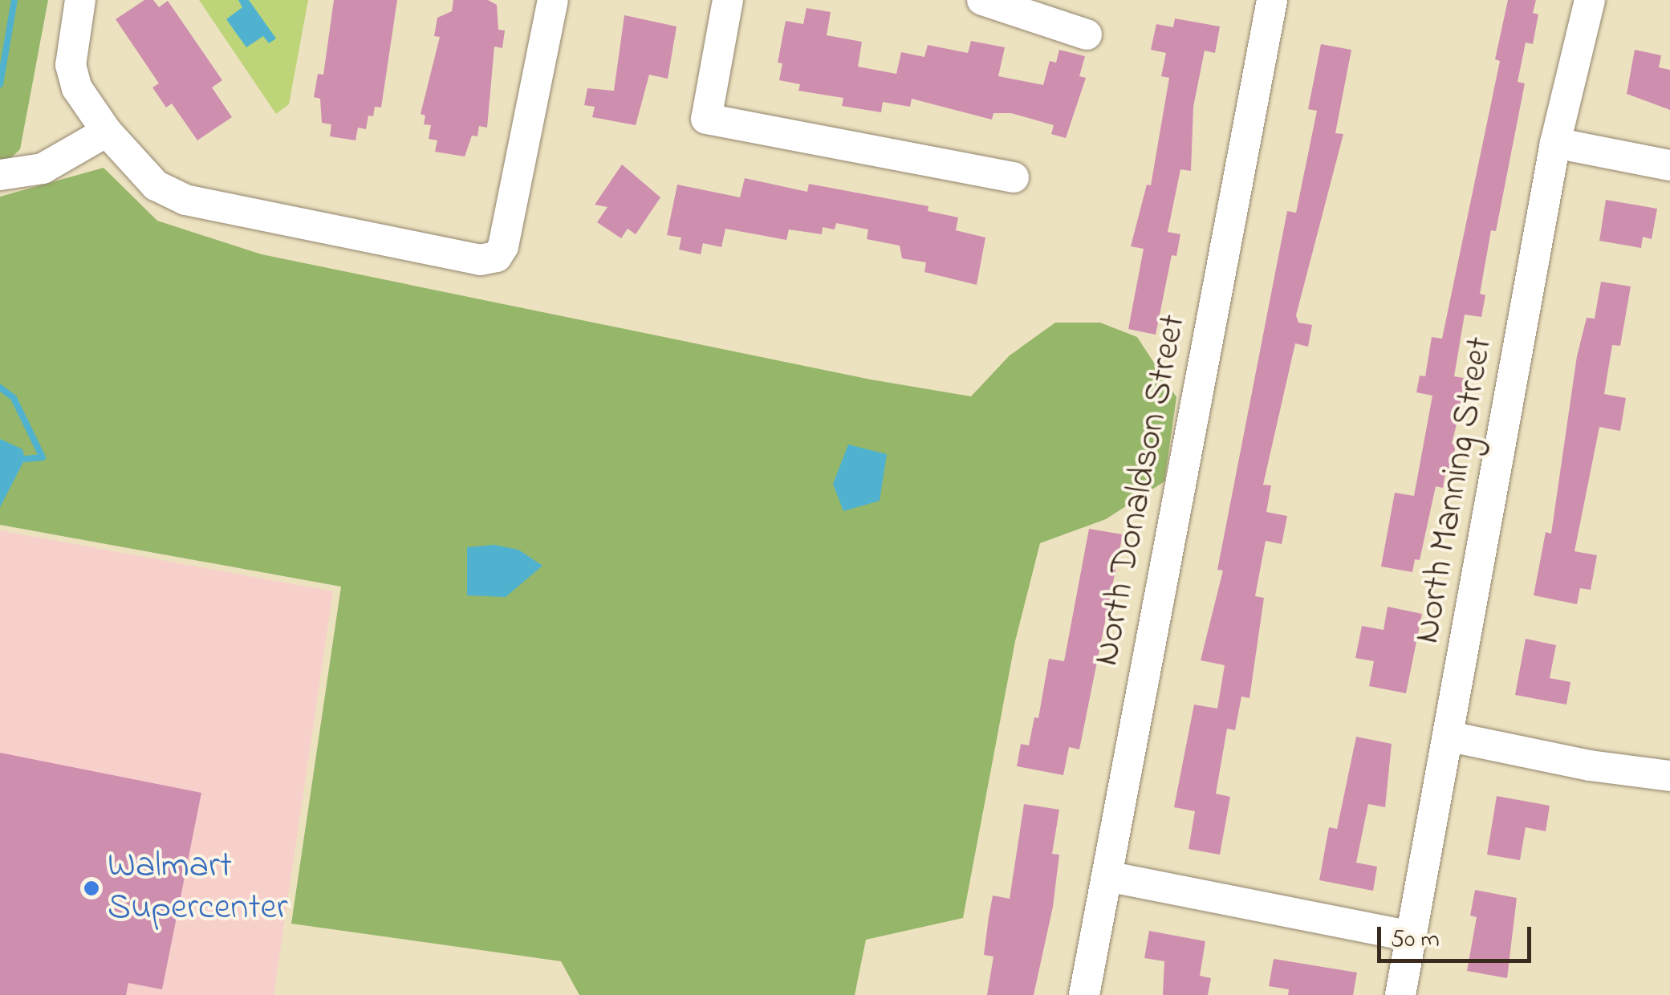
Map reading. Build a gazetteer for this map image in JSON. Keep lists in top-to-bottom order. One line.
{"streets":{"street":["North Donaldson Street","North Manning Street"]},"places":["Walmart Supercenter"],"scale_bar":"50 m"}
